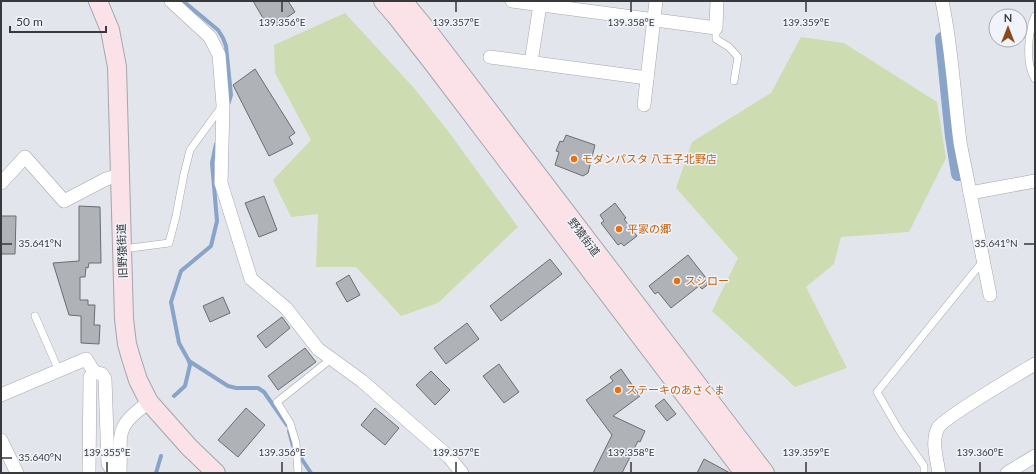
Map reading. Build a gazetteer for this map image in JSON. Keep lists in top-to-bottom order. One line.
{"streets":{"main road":["野猿街道","旧野猿街道"]},"places":["モダンパスタ 八王子北野店","平家の郷","スシロー","ステーキのあさくま"],"scale_bar":"50 m","north":"top","coordinates":["139.356°E","139.357°E","139.358°E","139.359°E","35.641°N","139.355°E","139.360°E","35.640°N"]}
